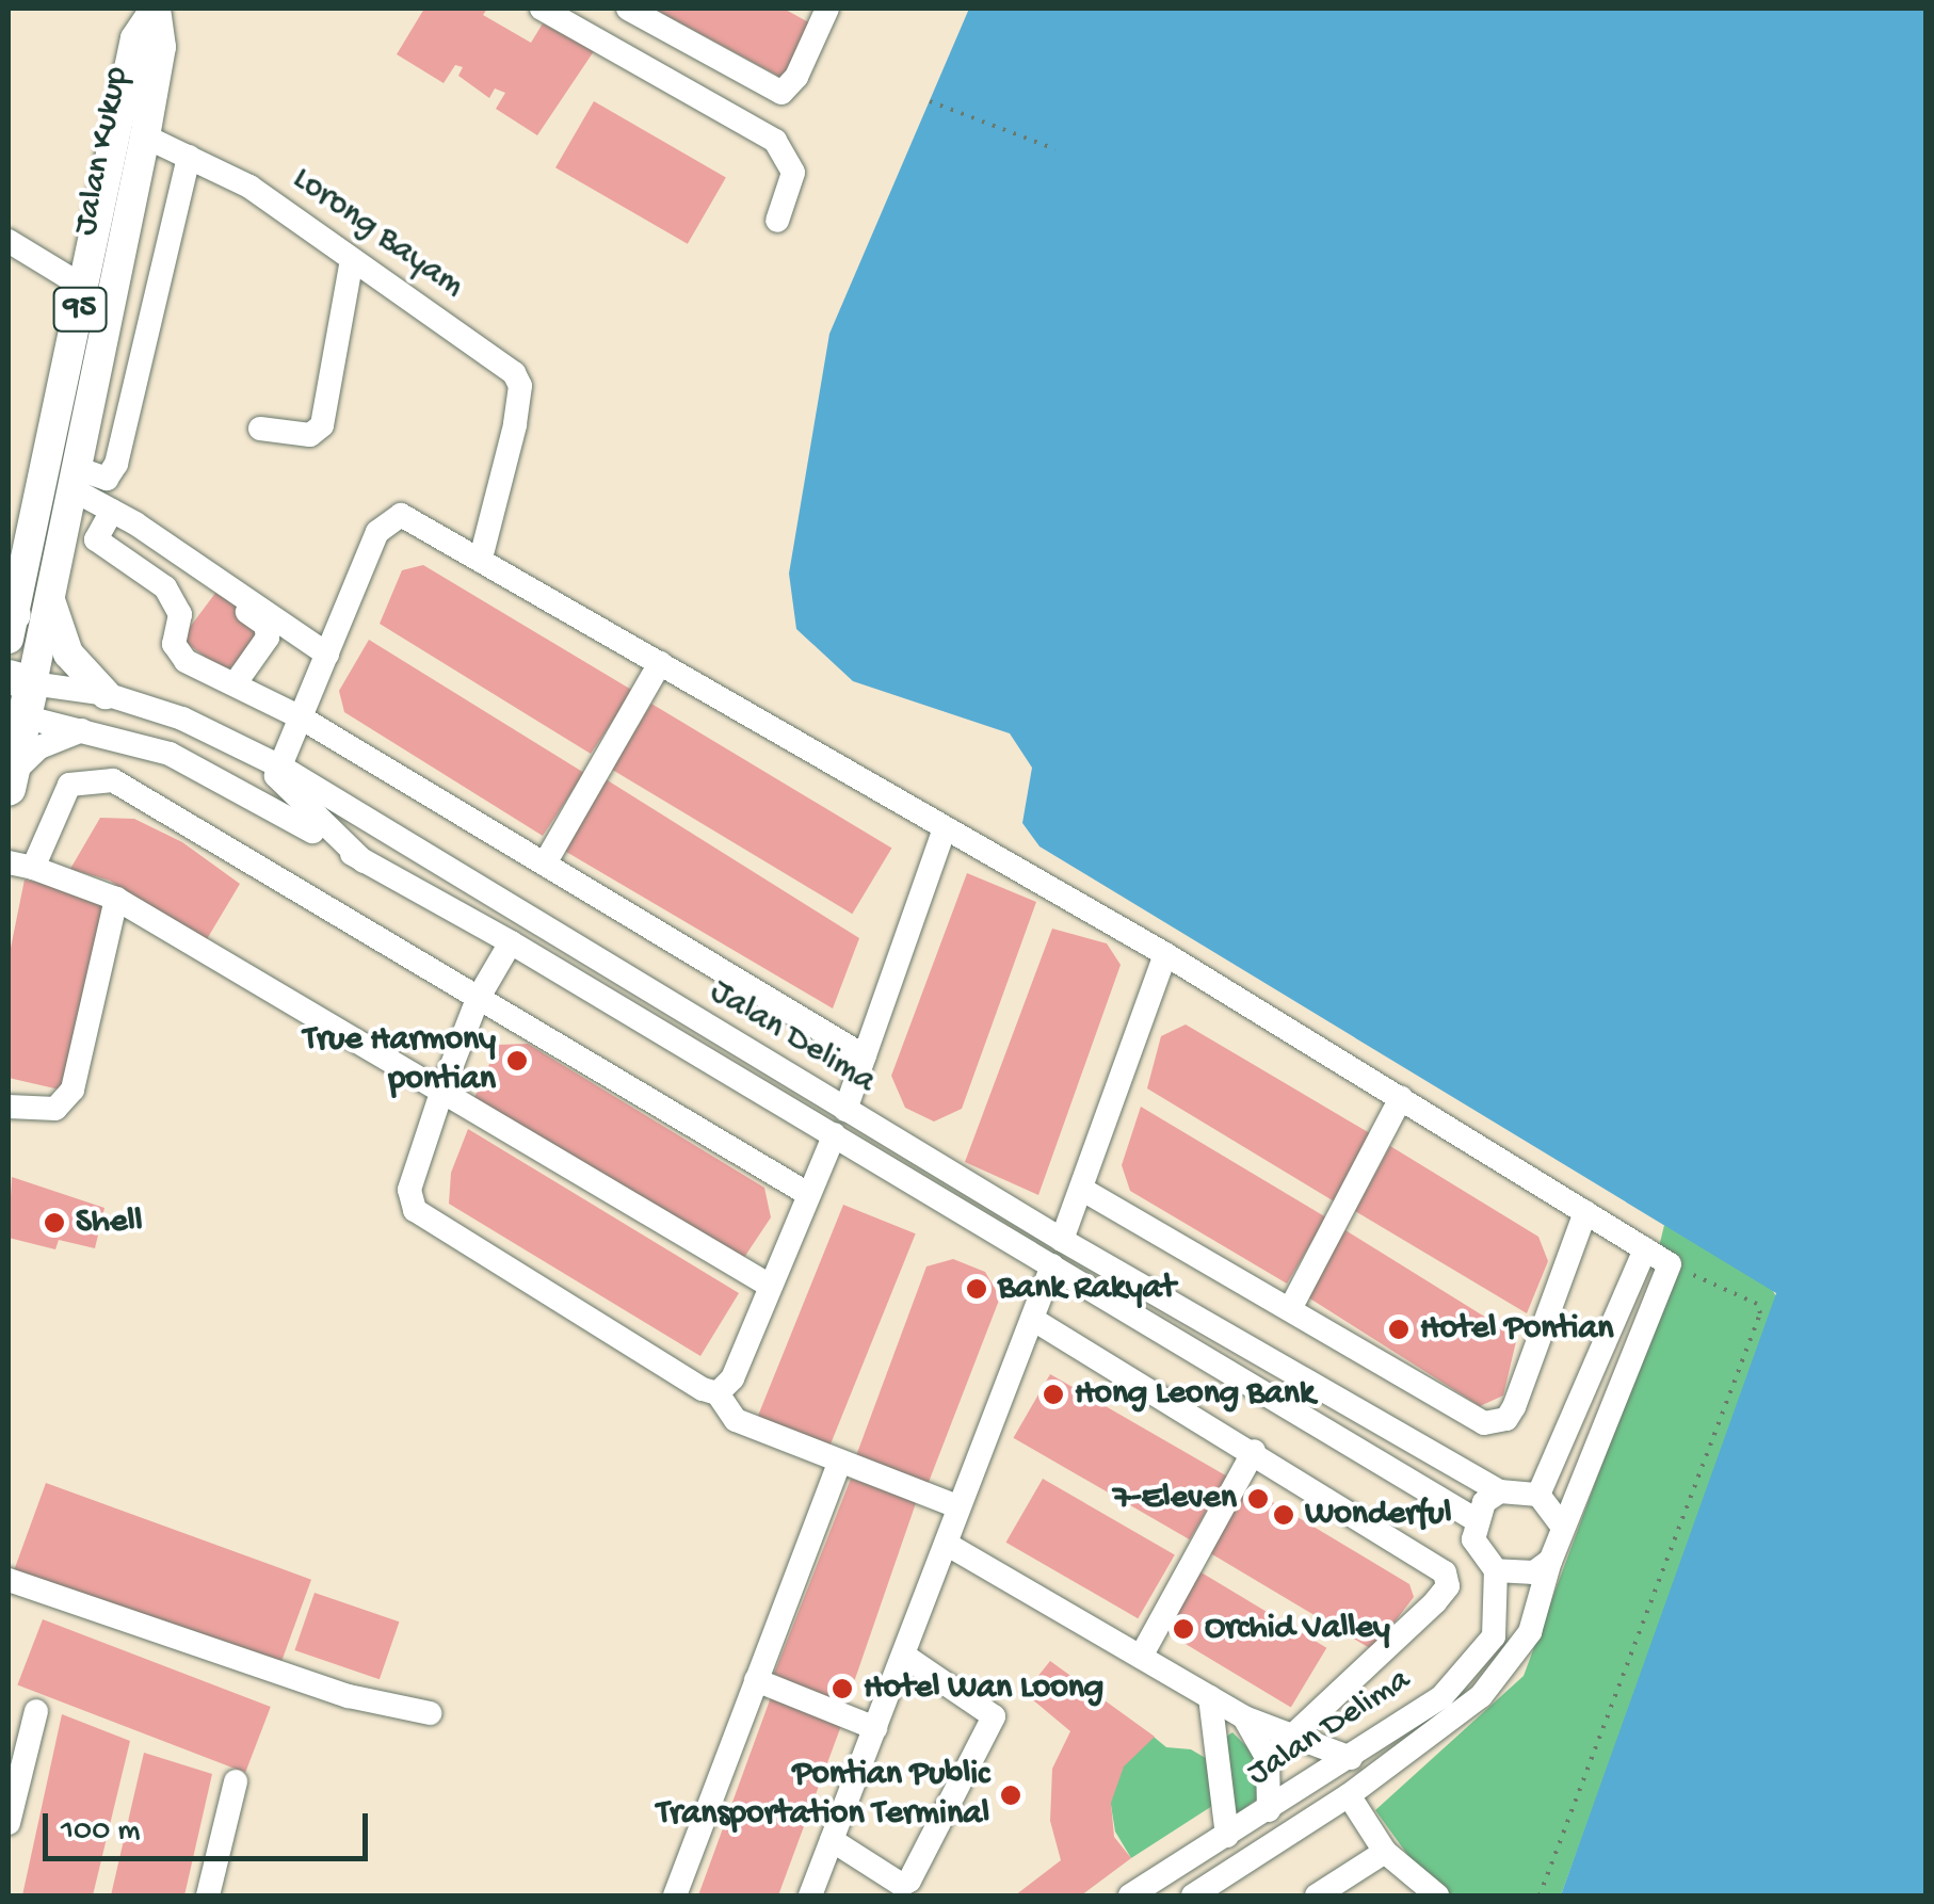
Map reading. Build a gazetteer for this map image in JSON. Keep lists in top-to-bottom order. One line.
{"streets":{"main road":["Jalan Kukup","95"],"street":["Lorong Bayam","Jalan Delima"]},"crossings":[["Jalan Kukup","Lorong Bayam"],["Jalan Kukup","Jalan Delima"]],"places":["True Harmony pontian","Shell","Bank Rakyat","Hotel Pontian","Hong Leong Bank","7-Eleven","Wonderful","Orchid Valley","Hotel Wan Loong","Pontian Public Transportation Terminal"],"scale_bar":"100 m"}
